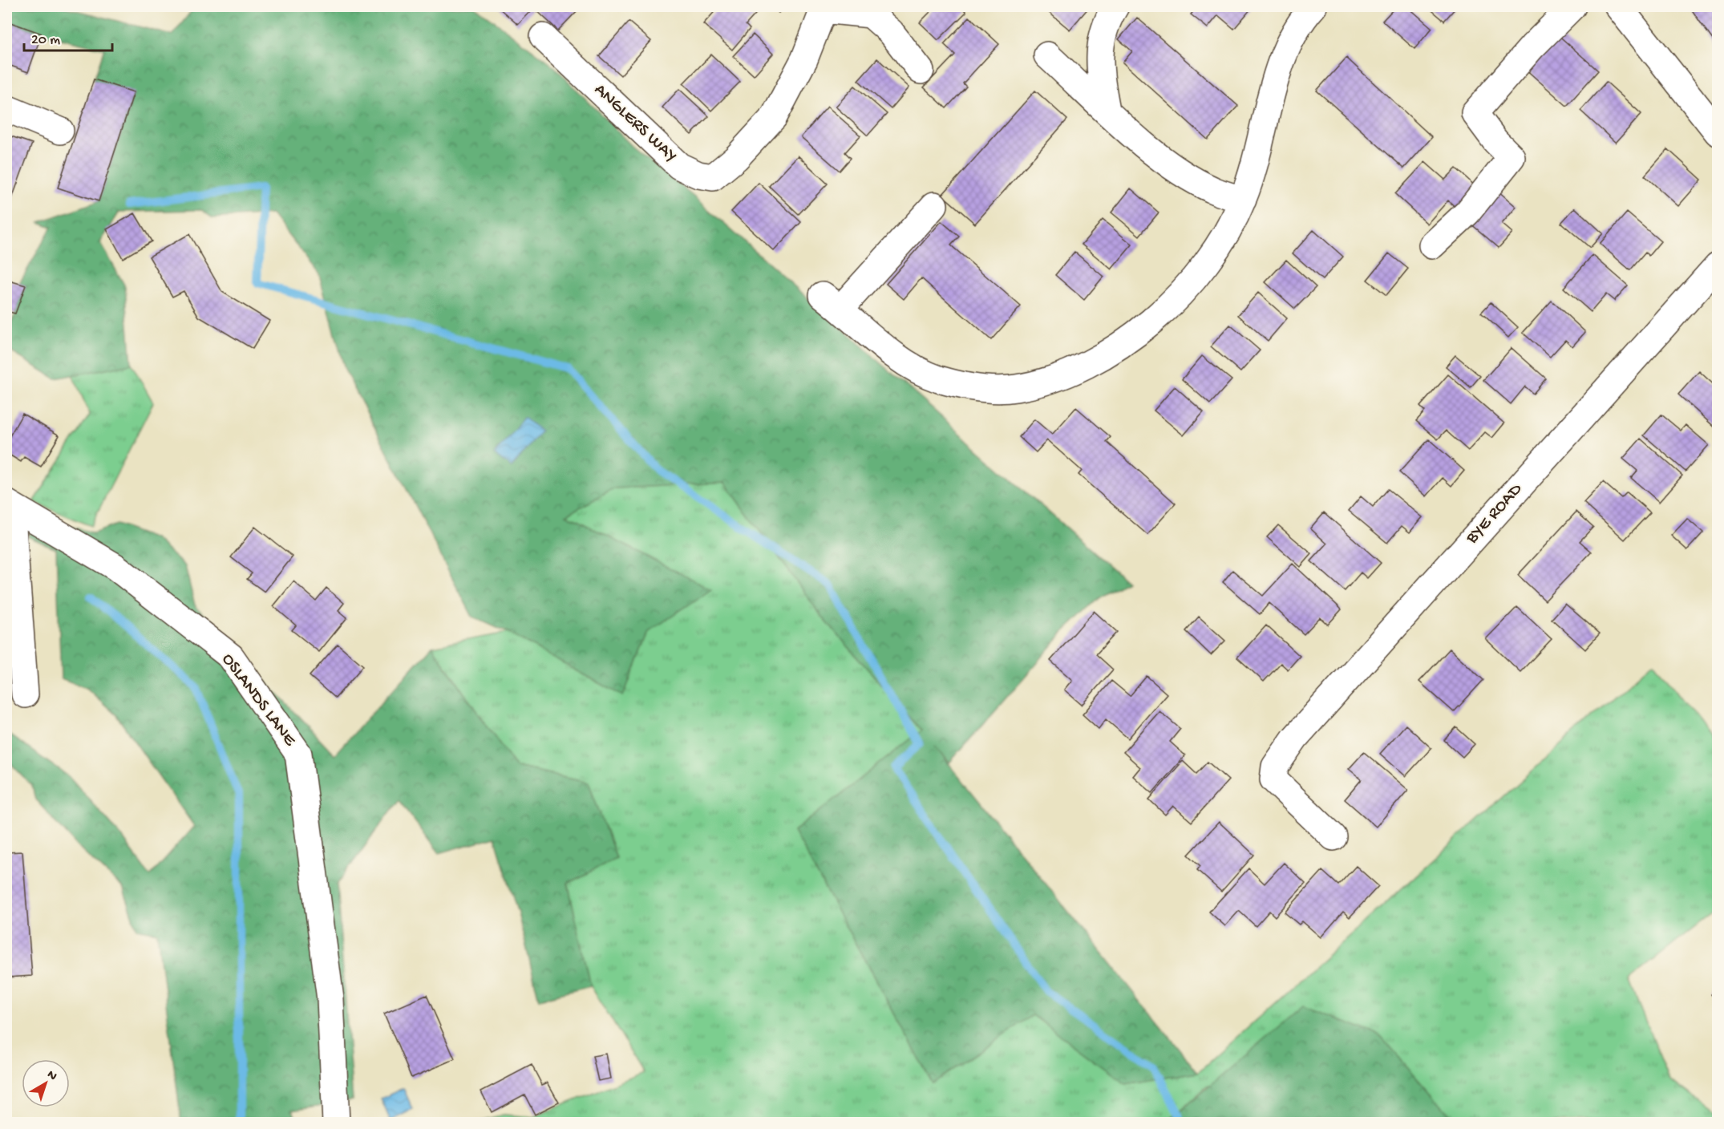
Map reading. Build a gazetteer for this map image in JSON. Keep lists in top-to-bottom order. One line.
{"streets":{"street":["ANGLERS WAY","BYE ROAD","OSLANDS LANE"]},"scale_bar":"20 m","north":"top right"}
